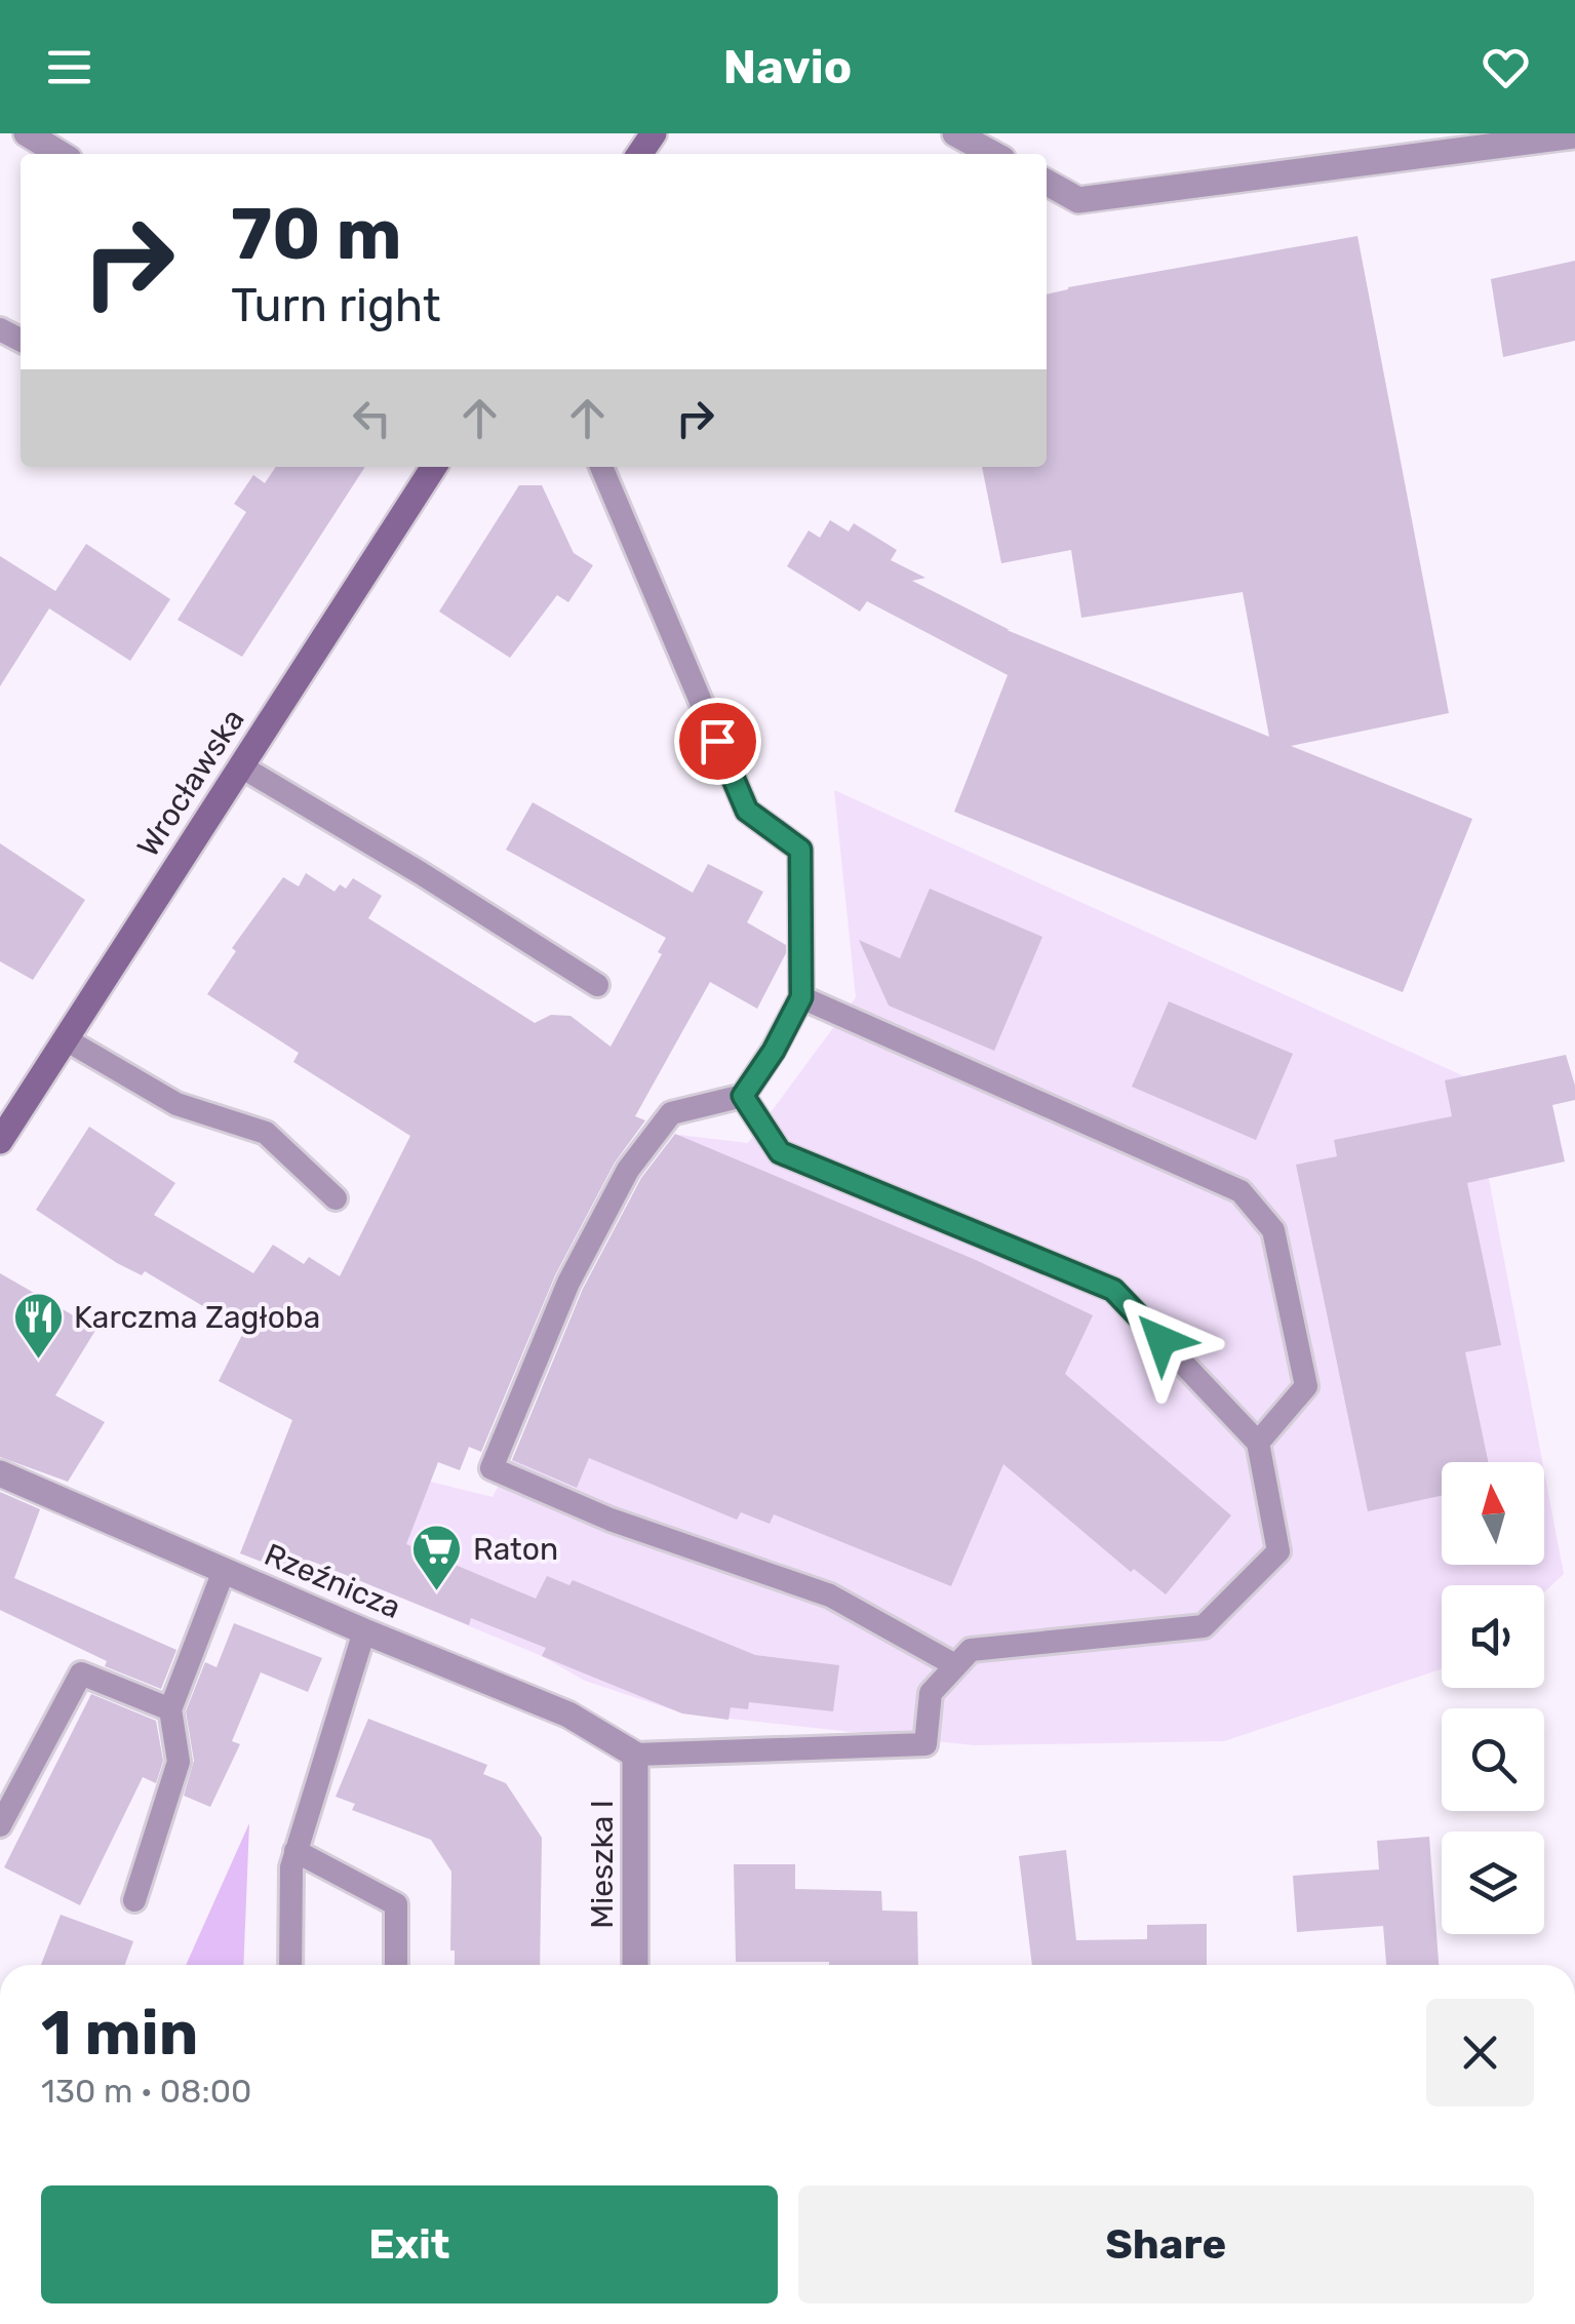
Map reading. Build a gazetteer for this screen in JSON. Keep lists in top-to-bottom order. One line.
{"streets":{"main road":["Wrocławska"],"street":["Rzeźnicza","Mieszka I"]},"crossings":[["Rzeźnicza","Mieszka I"]],"places":{"restaurant":["Karczma Zagłoba"],"supermarket":["Raton"]},"north":"top","page":{"header":"Navio","turn":["70 m","Turn right"],"heading":["1 min","130 m · 08:00"],"buttons":["Exit","Share"]}}
